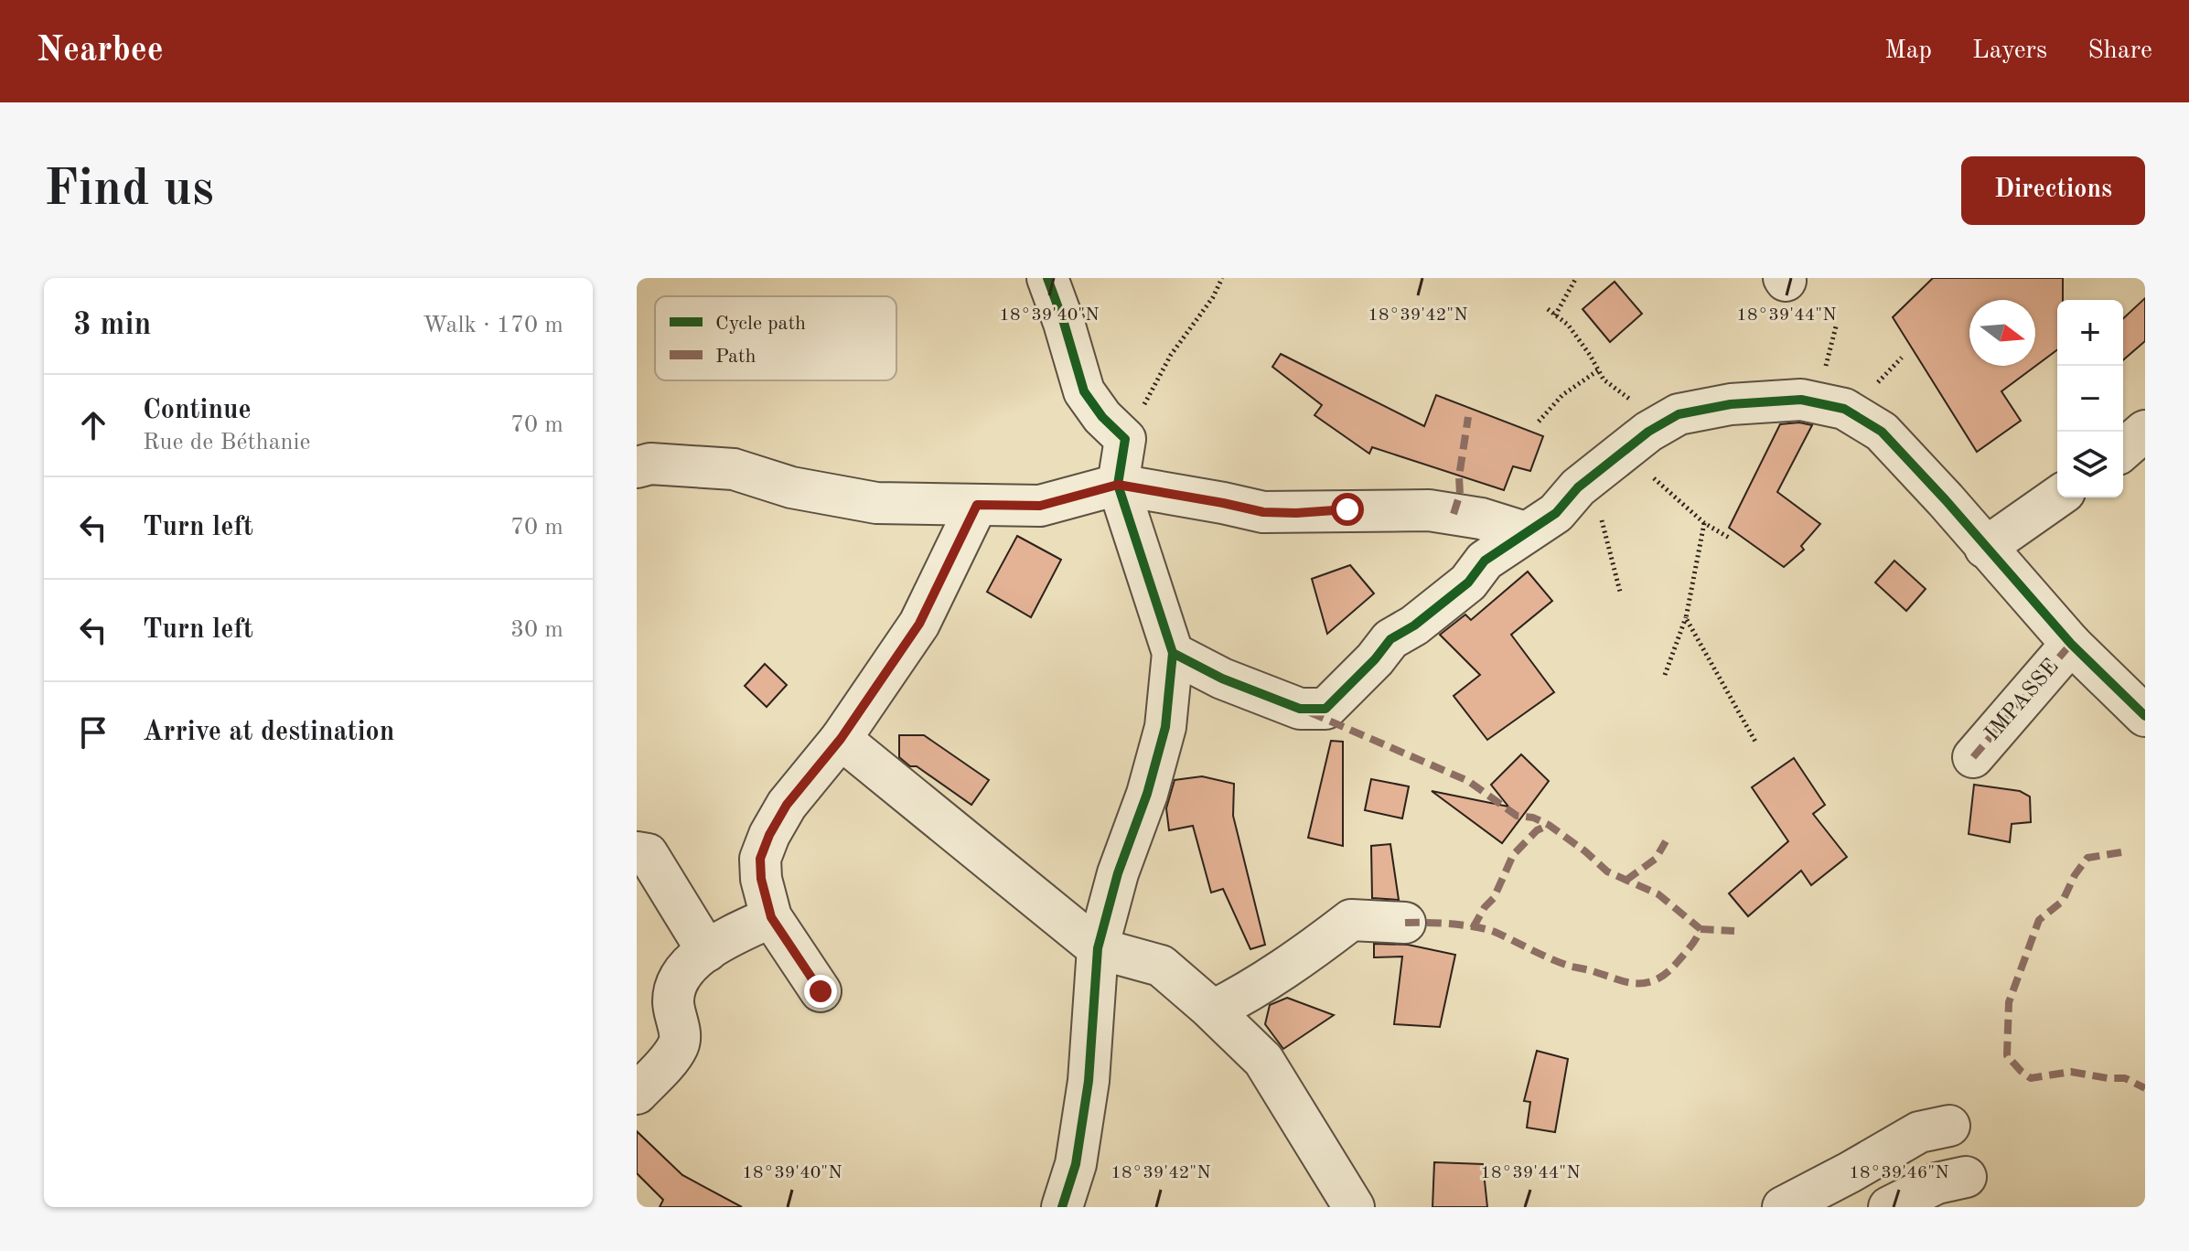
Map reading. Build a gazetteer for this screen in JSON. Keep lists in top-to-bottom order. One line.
{"streets":{"street":["IMPASSE"]},"legend":["Cycle path","Path"],"north":"right","page":{"header":"Nearbee","nav":["Map","Layers","Share"],"buttons":"Directions","title":"Find us","heading":["3 min","Walk · 170 m"],"map_buttons":["+","−"],"list":[["Continue","Rue de Béthanie","70 m"],["Turn left","70 m"],["Turn left","30 m"],"Arrive at destination"]},"coordinates":["18°39'40\"N","18°39'42\"N","18°39'44\"N","18°39'46\"N"]}
